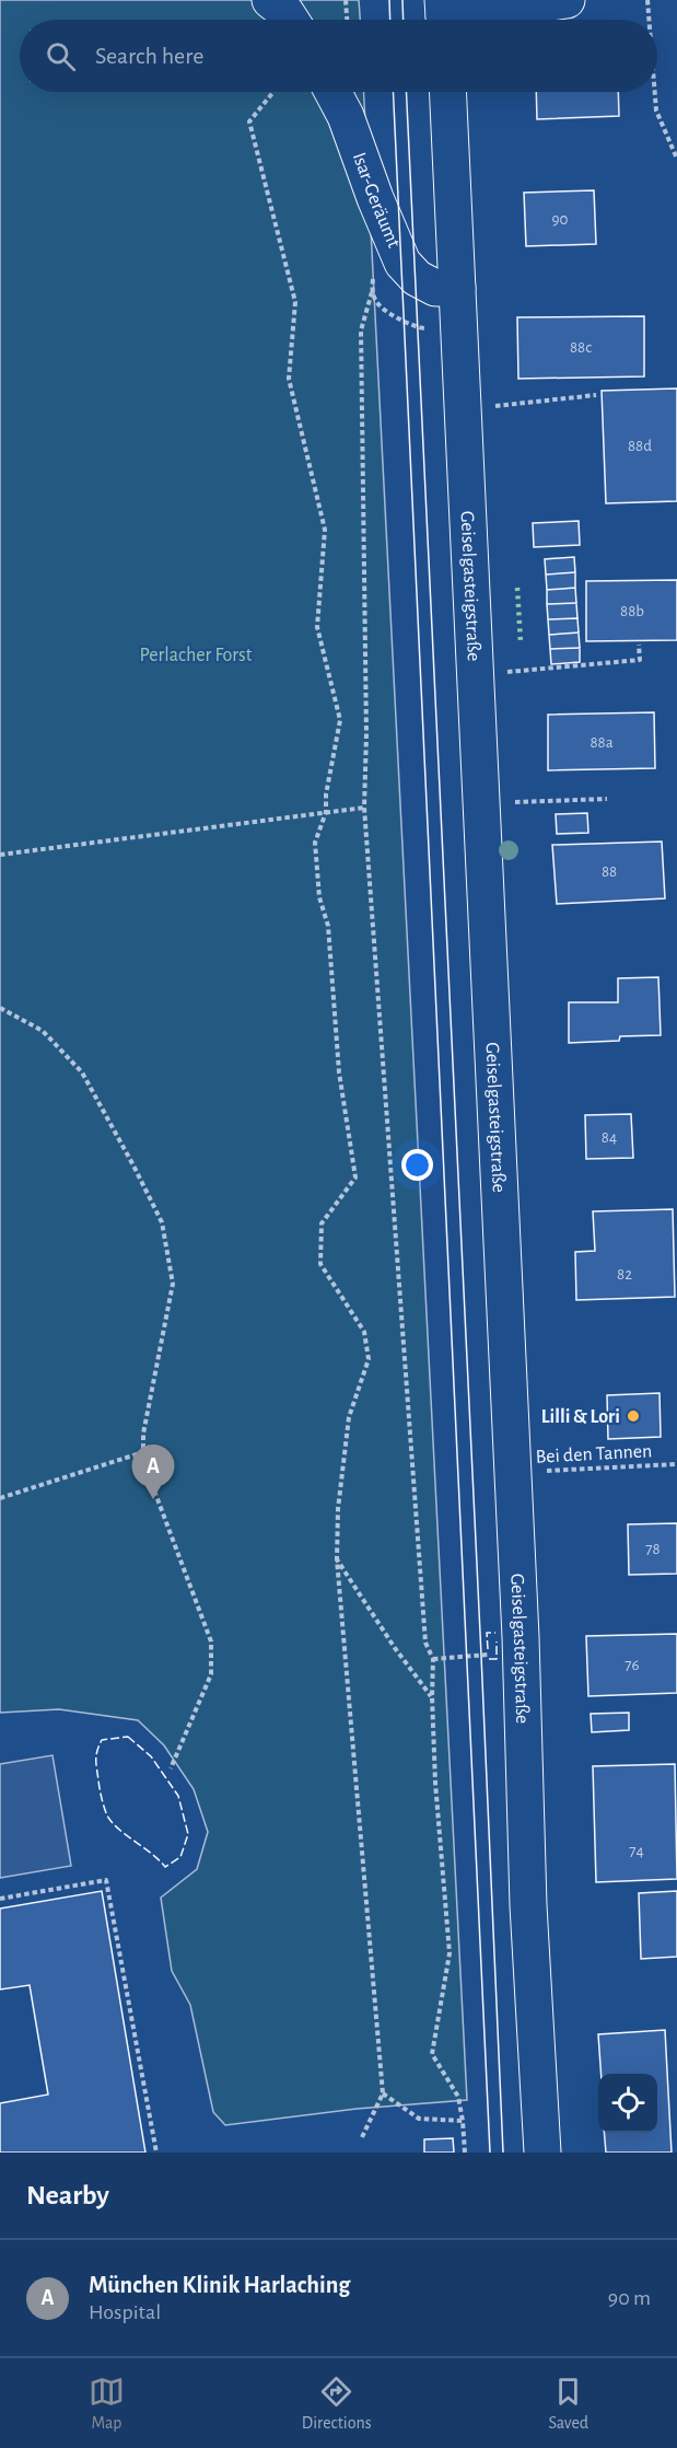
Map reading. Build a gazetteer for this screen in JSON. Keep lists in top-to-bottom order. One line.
{"streets":{"main road":["Isar-Geräumt","Geiselgasteigstraße"],"path":["Bei den Tannen"]},"crossings":[["Isar-Geräumt","Geiselgasteigstraße"],["Geiselgasteigstraße","Bei den Tannen"]],"parks":["Perlacher Forst"],"places":["Lilli & Lori"],"house_numbers":["90","88c","88d","88b","88a","88","84","82","78","76","74"],"page":{"search":"Search here","pins":"A","heading":"Nearby","list":[{"mark":"A","name":"München Klinik Harlaching","note":"Hospital","value":"90 m"}],"nav":["Map","Directions","Saved"]}}
